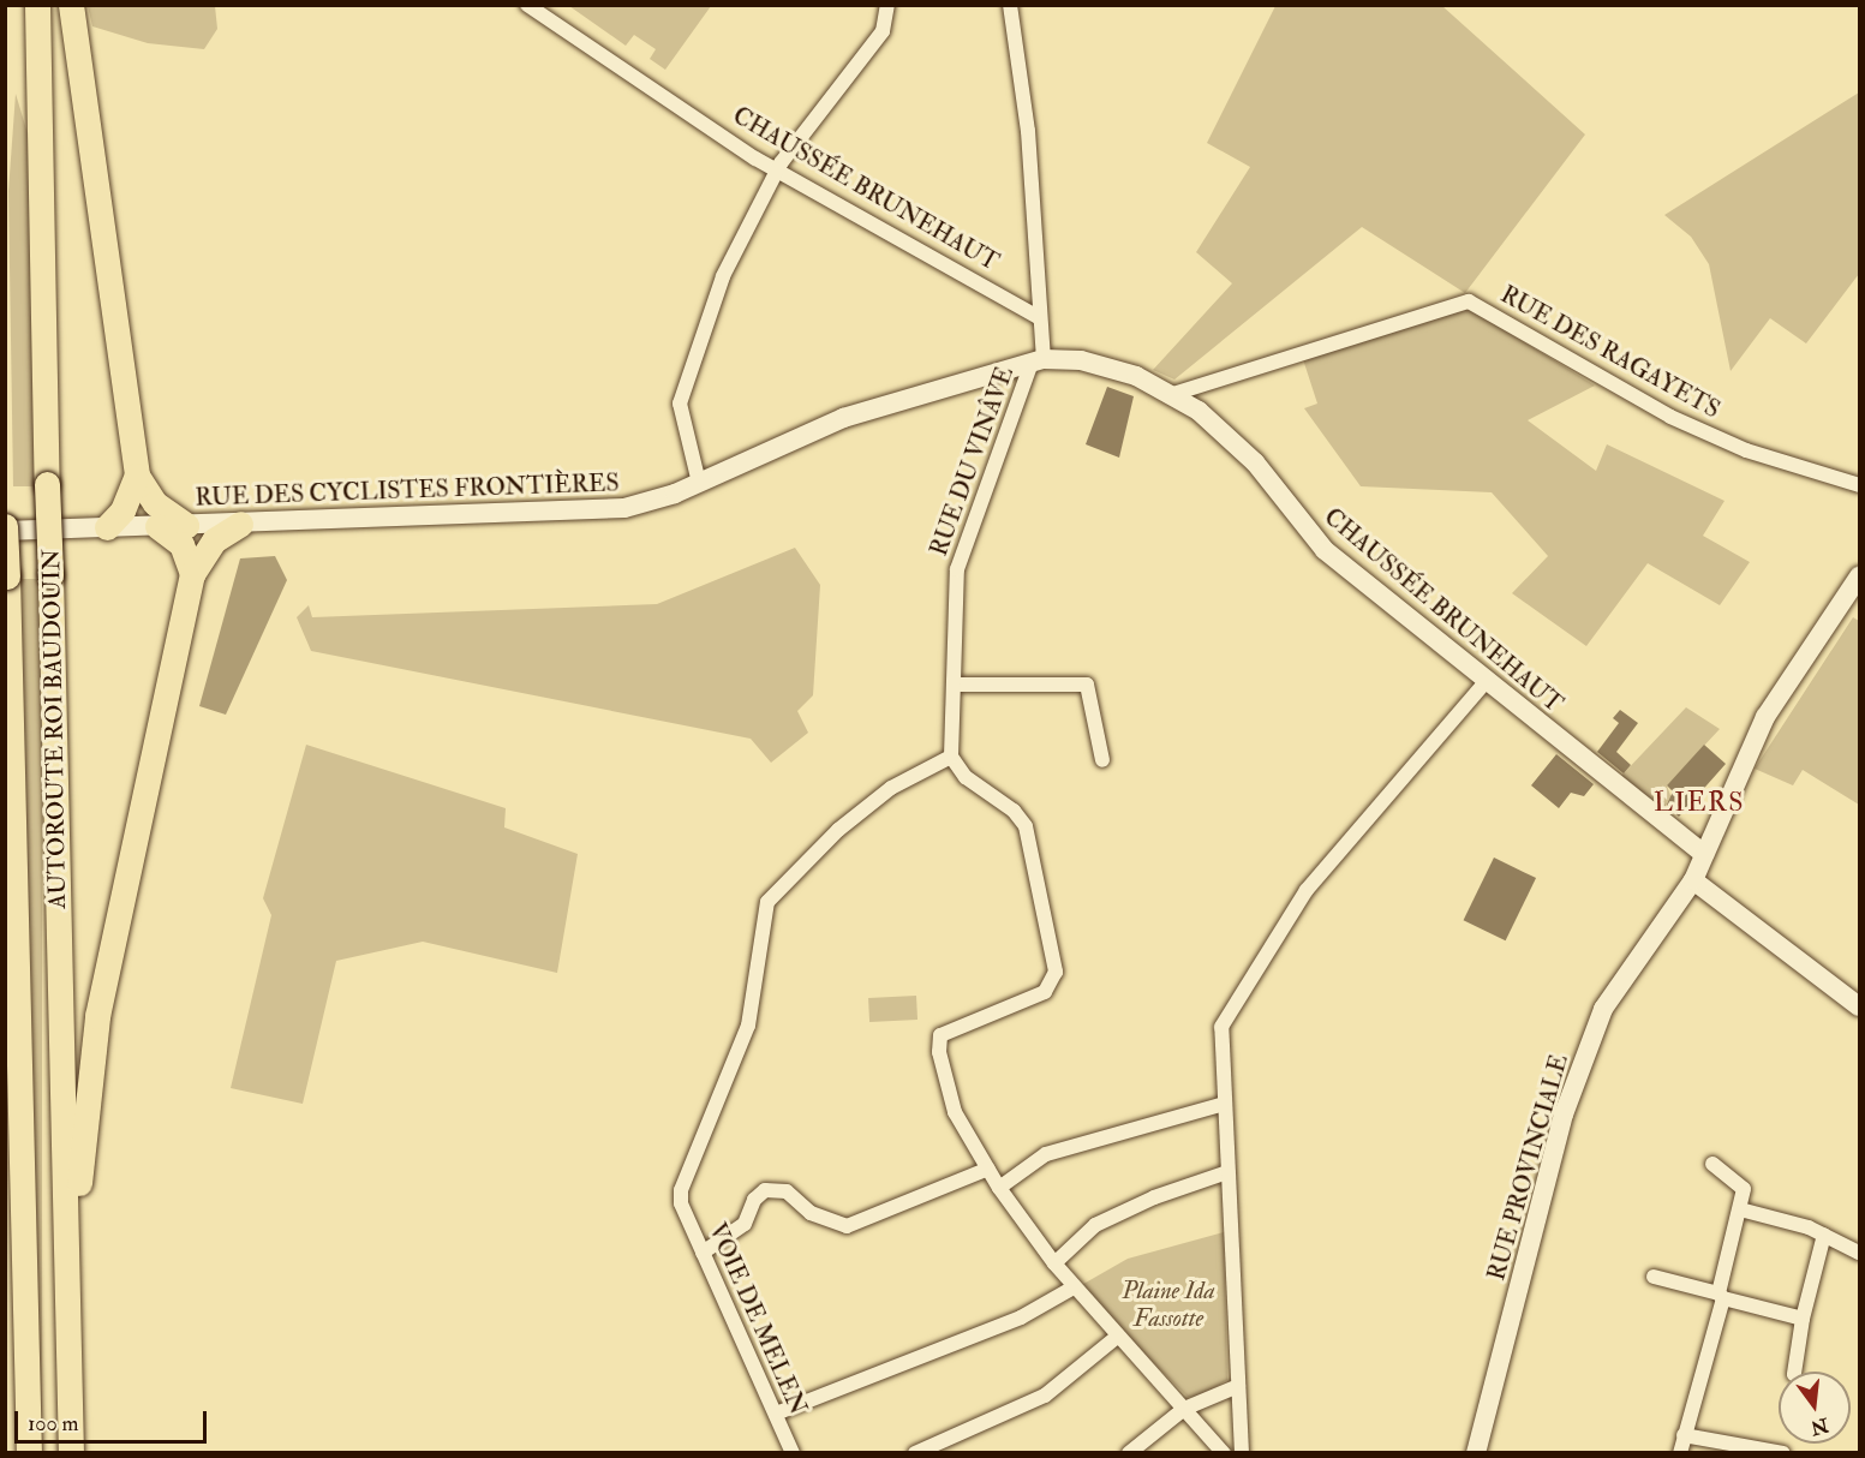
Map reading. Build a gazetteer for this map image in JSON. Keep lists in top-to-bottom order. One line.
{"streets":{"highway":["AUTOROUTE ROI BAUDOUIN"],"street":["CHAUSSÉE BRUNEHAUT","RUE DES RAGAYETS","RUE DU VINÂVE","RUE DES CYCLISTES FRONTIÈRES","RUE PROVINCIALE","VOIE DE MELEN"]},"crossings":[["CHAUSSÉE BRUNEHAUT","RUE DES RAGAYETS"],["CHAUSSÉE BRUNEHAUT","RUE DU VINÂVE"],["CHAUSSÉE BRUNEHAUT","RUE DES CYCLISTES FRONTIÈRES"],["CHAUSSÉE BRUNEHAUT","RUE PROVINCIALE"],["RUE DU VINÂVE","RUE DES CYCLISTES FRONTIÈRES"],["RUE DU VINÂVE","VOIE DE MELEN"],["RUE DES CYCLISTES FRONTIÈRES","AUTOROUTE ROI BAUDOUIN"]],"districts":["LIERS"],"parks":["Plaine Ida Fassotte"],"scale_bar":"100 m","north":"bottom"}
